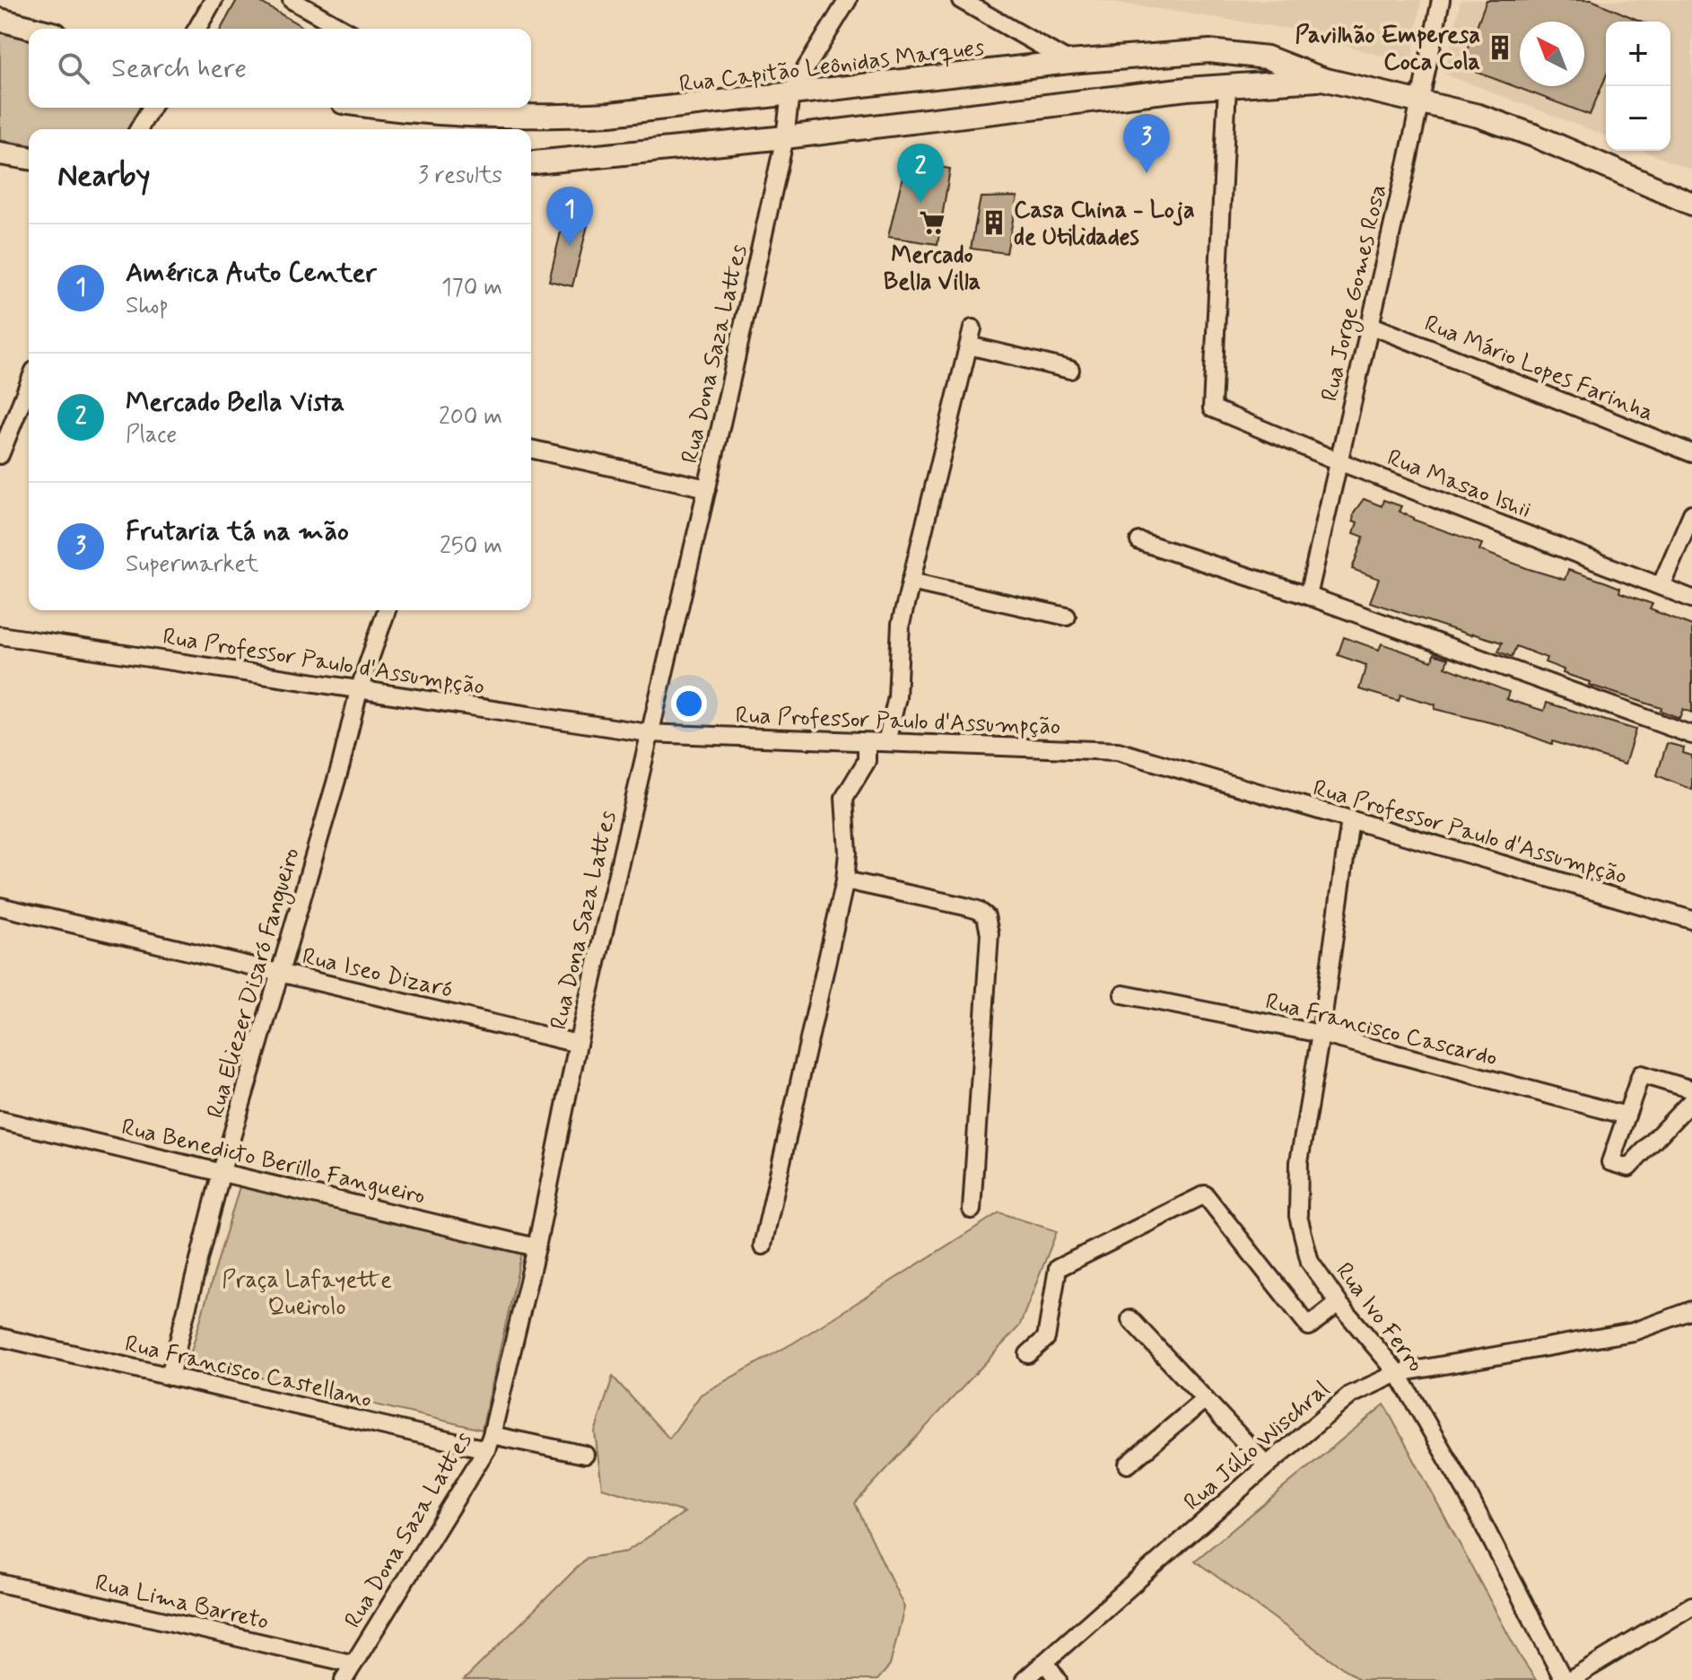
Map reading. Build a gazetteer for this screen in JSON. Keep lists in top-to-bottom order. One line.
{"streets":{"main road":["Rua Capitão Leônidas Marques"],"street":["Rua Jorge Gomes Rosa","Rua Dona Saza Lattes","Rua Mário Lopes Farinha","Rua Masao Ishii","Rua Professor Paulo d'Assumpção","Rua Iseo Dizaró","Rua Eliezer Disaró Fangueiro","Rua Francisco Cascardo","Rua Benedicto Berillo Fangueiro","Rua Ivo Ferro","Rua Francisco Castellano","Rua Júlio Wischral","Rua Lima Barreto"]},"crossings":[["Rua Capitão Leônidas Marques","Rua Jorge Gomes Rosa"],["Rua Capitão Leônidas Marques","Rua Dona Saza Lattes"],["Rua Capitão Leônidas Marques","Rua Masao Ishii"],["Rua Jorge Gomes Rosa","Rua Mário Lopes Farinha"],["Rua Jorge Gomes Rosa","Rua Masao Ishii"],["Rua Dona Saza Lattes","Rua Professor Paulo d'Assumpção"],["Rua Dona Saza Lattes","Rua Iseo Dizaró"],["Rua Dona Saza Lattes","Rua Benedicto Berillo Fangueiro"],["Rua Dona Saza Lattes","Rua Francisco Castellano"],["Rua Dona Saza Lattes","Rua Lima Barreto"],["Rua Professor Paulo d'Assumpção","Rua Eliezer Disaró Fangueiro"],["Rua Professor Paulo d'Assumpção","Rua Ivo Ferro"],["Rua Iseo Dizaró","Rua Eliezer Disaró Fangueiro"],["Rua Eliezer Disaró Fangueiro","Rua Benedicto Berillo Fangueiro"],["Rua Eliezer Disaró Fangueiro","Rua Francisco Castellano"],["Rua Francisco Cascardo","Rua Ivo Ferro"],["Rua Ivo Ferro","Rua Júlio Wischral"]],"parks":["Praça Lafayette Queirolo"],"places":{"building":["Pavilhão Emperesa Coca Cola","Casa China - Loja de Utilidades"],"supermarket":["Mercado Bella Villa"]},"north":"top left","page":{"map_buttons":["+","−"],"search":"Search here","pins":["3","2","1"],"heading":["Nearby","3 results"],"list":[{"mark":"1","name":"América Auto Center","note":"Shop","value":"170 m"},{"mark":"2","name":"Mercado Bella Vista","note":"Place","value":"200 m"},{"mark":"3","name":"Frutaria tá na mão","note":"Supermarket","value":"250 m"}]}}
